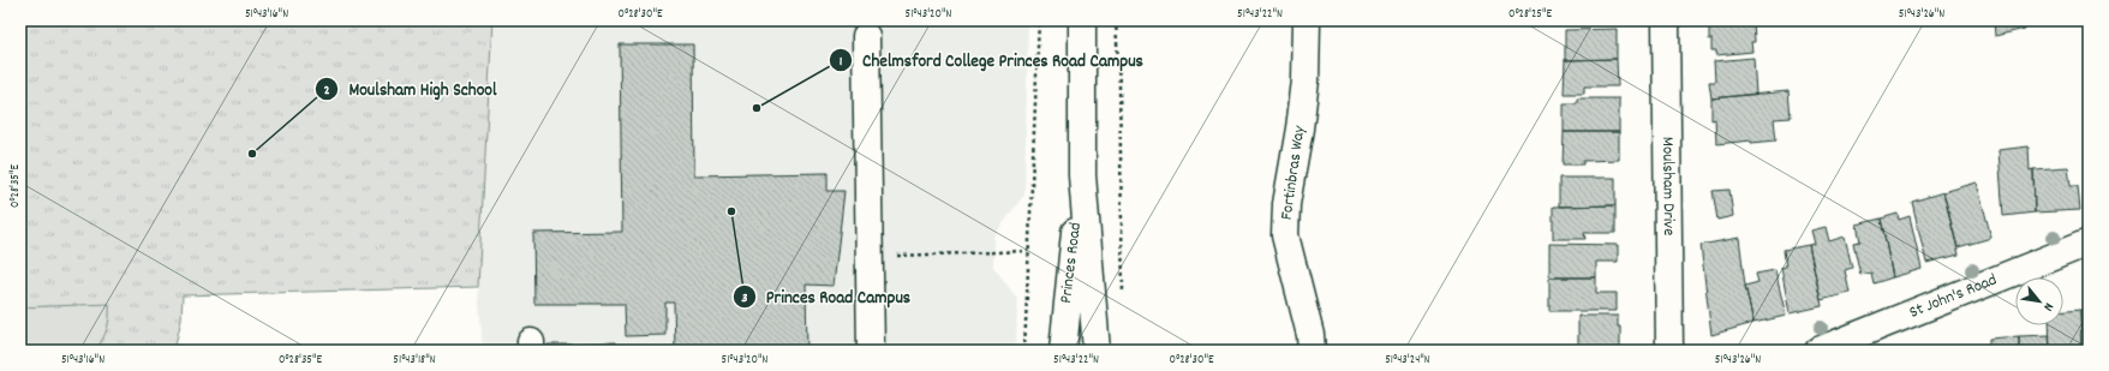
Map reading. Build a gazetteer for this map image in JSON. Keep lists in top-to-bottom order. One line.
{"streets":{"street":["Fortinbras Way","Moulsham Drive","Princes Road","St John's Road"]},"places":["Chelmsford College Princes Road Campus","Moulsham High School","Princes Road Campus"],"north":"bottom right","coordinates":["51°43'16\"N","0°28'30\"E","51°43'20\"N","51°43'22\"N","0°28'25\"E","51°43'26\"N","0°28'35\"E","51°43'18\"N","51°43'24\"N"]}
